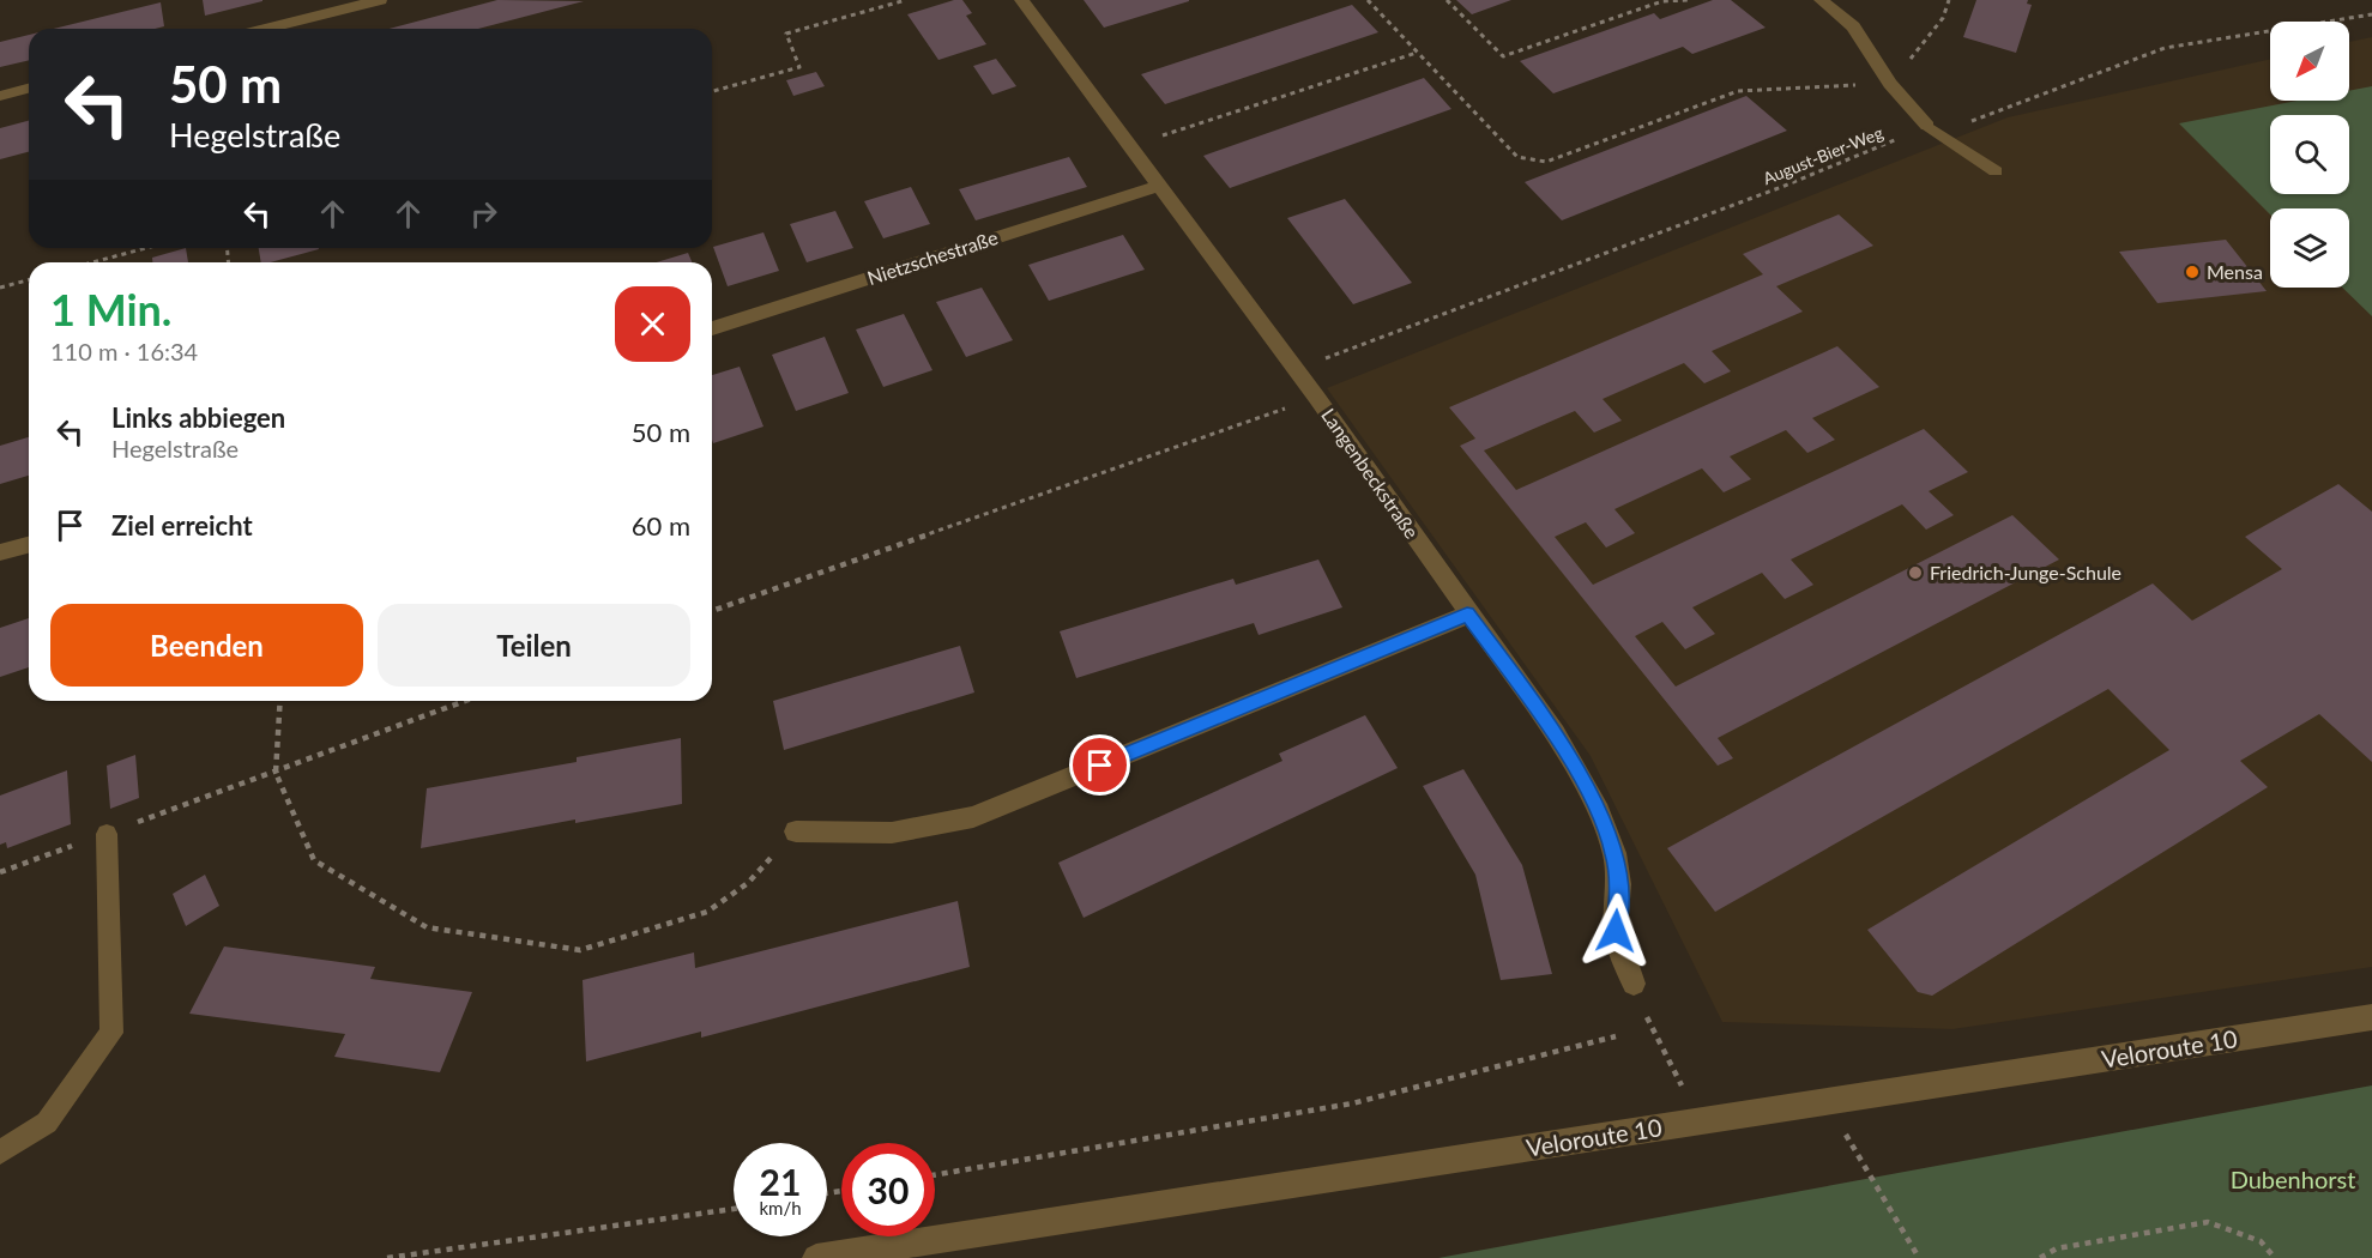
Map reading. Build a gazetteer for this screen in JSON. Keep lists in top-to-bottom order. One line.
{"streets":{"street":["Nietzschestraße","Langenbeckstraße","Veloroute 10"],"path":["August-Bier-Weg"]},"crossings":[["August-Bier-Weg","Langenbeckstraße"],["Nietzschestraße","Langenbeckstraße"]],"parks":["Dubenhorst"],"places":["Mensa","Friedrich-Junge-Schule"],"north":"bottom left","page":{"turn":["50 m","Hegelstraße"],"heading":["1 Min.","110 m · 16:34"],"list":[{"name":"Links abbiegen","note":"Hegelstraße","value":"50 m"},{"name":"Ziel erreicht","value":"60 m"}],"buttons":["Beenden","Teilen"],"speed":"21 km/h","limit":"30"}}
